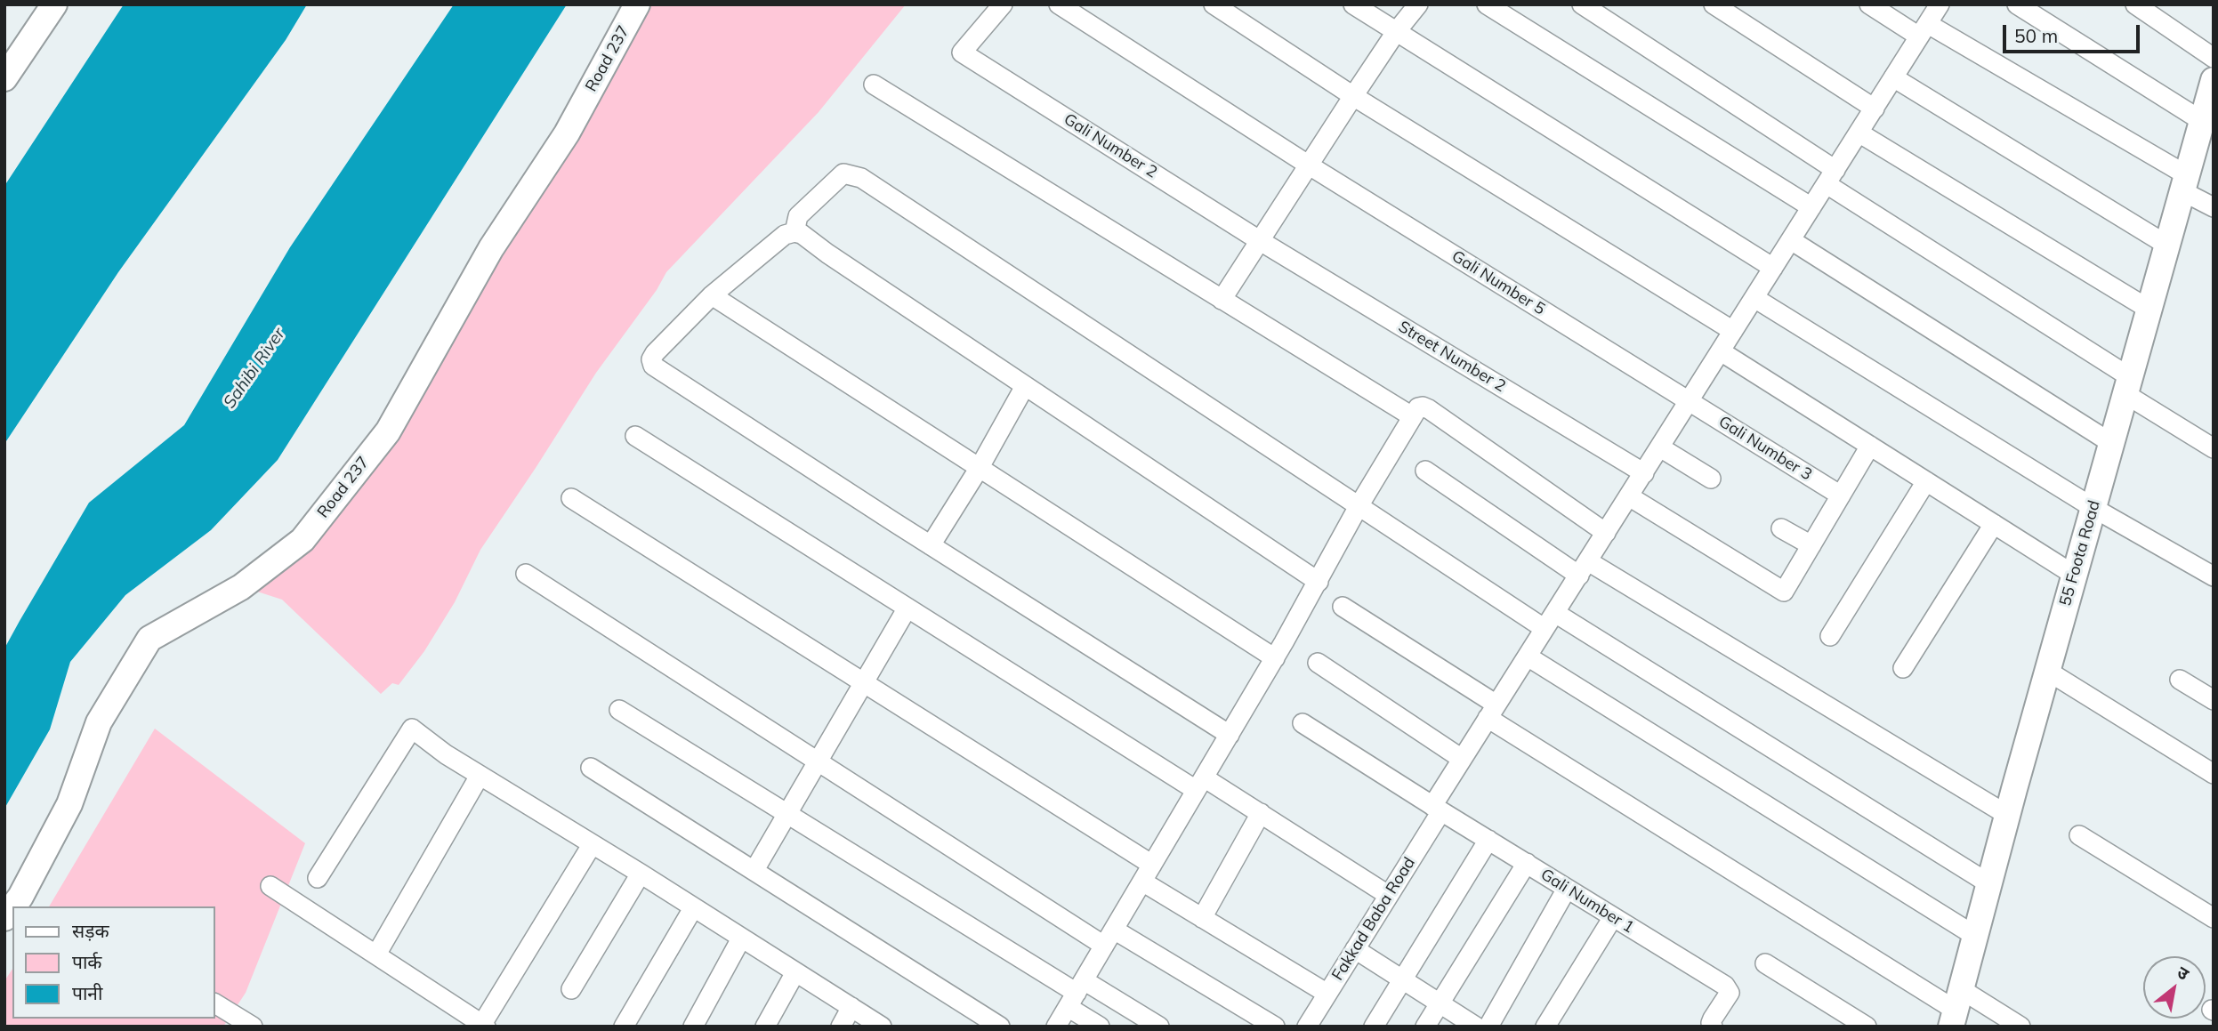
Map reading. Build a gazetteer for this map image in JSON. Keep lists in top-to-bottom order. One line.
{"streets":{"street":["Road 237","Gali Number 2","Gali Number 5","Street Number 2","Gali Number 3","55 Foota Road","Gali Number 1","Fakkad Baba Road"]},"crossings":[["Gali Number 2","Street Number 2"],["Gali Number 5","Gali Number 3"],["Gali Number 5","Fakkad Baba Road"],["Street Number 2","Fakkad Baba Road"],["Gali Number 3","Fakkad Baba Road"],["Gali Number 1","Fakkad Baba Road"]],"water":["Sahibi River"],"legend":["सड़क","पार्क","पानी"],"scale_bar":"50 m","north":"top right"}
